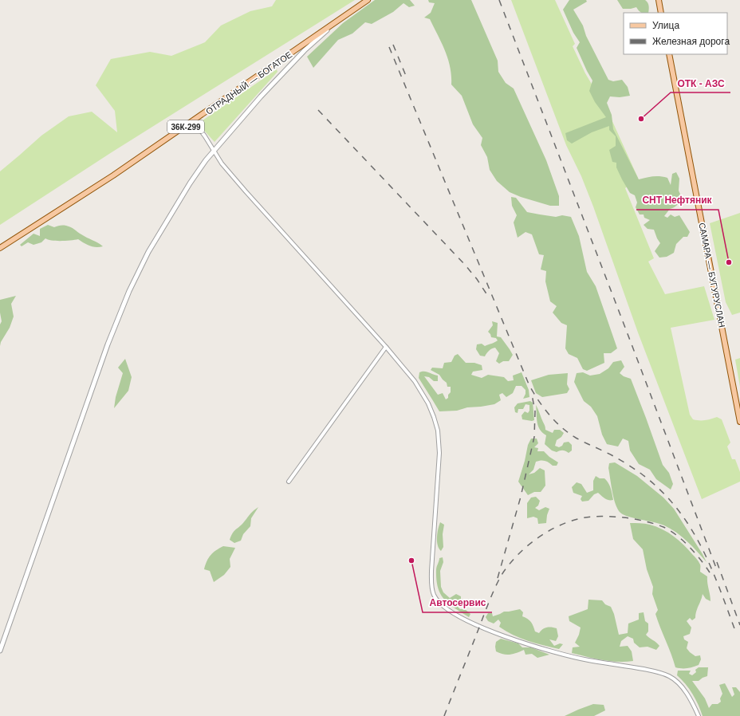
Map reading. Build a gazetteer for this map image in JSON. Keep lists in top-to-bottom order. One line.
{"streets":{"main road":["ОТРАДНЫЙ — БОГАТОЕ","36К-299","САМАРА — БУГУРУСЛАН"]},"places":["ОТК - АЗС","СНТ Нефтяник","Автосервис"],"legend":["Улица","Железная дорога"]}
